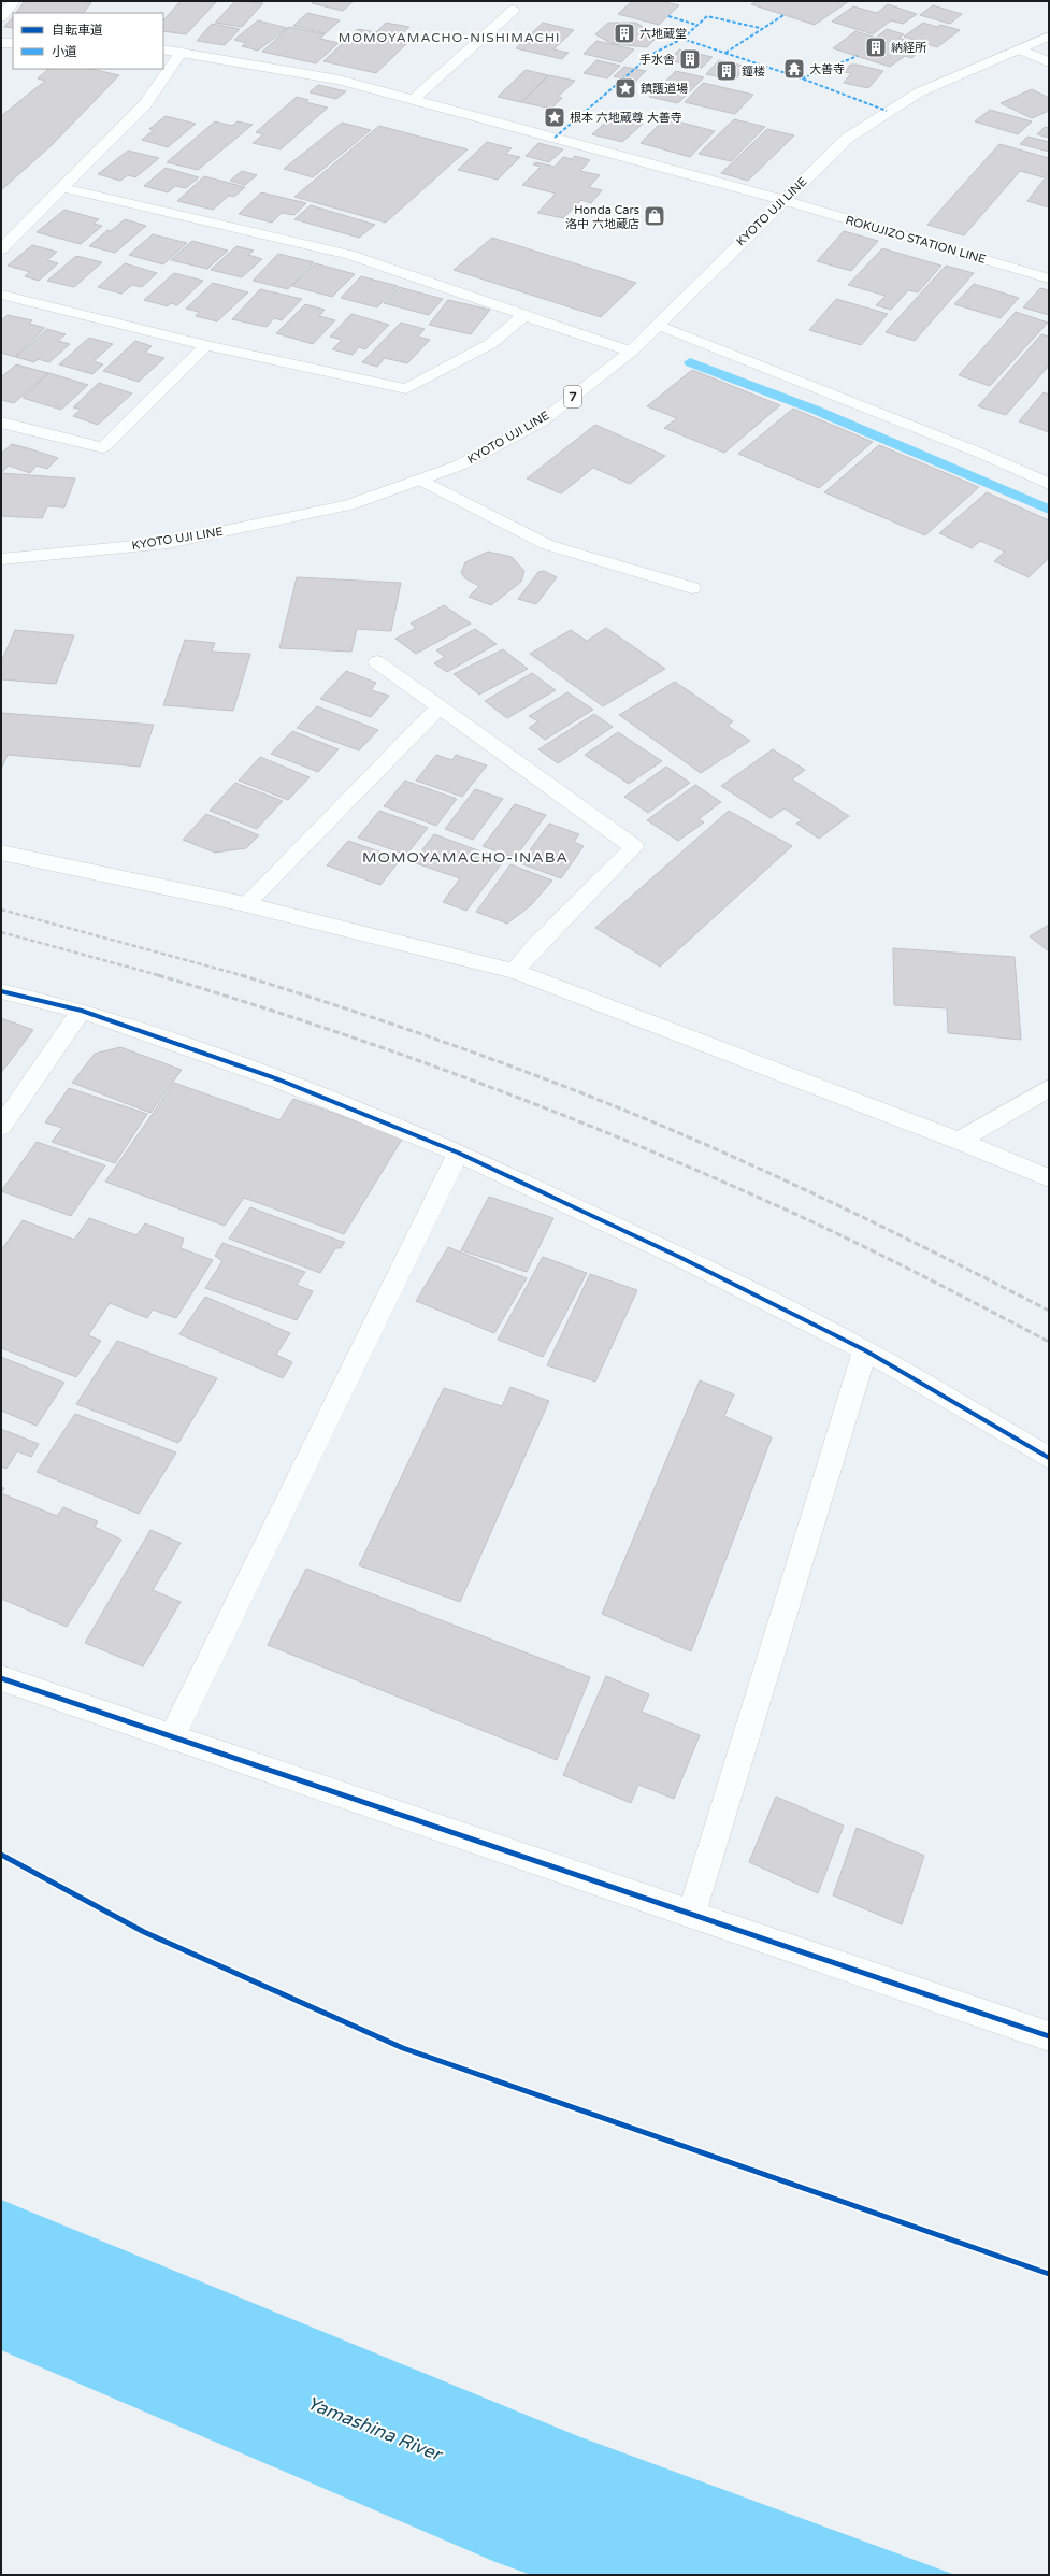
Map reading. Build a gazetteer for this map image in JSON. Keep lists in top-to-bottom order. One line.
{"streets":{"street":["KYOTO UJI LINE","ROKUJIZO STATION LINE","7"]},"crossings":[["KYOTO UJI LINE","ROKUJIZO STATION LINE"]],"districts":["MOMOYAMACHO-NISHIMACHI","MOMOYAMACHO-INABA"],"water":["Yamashina River"],"places":{"building":["六地蔵堂","納経所","手水舎","鐘楼"],"temple":["大善寺"],"place":["鎮護道場","根本 六地蔵尊 大善寺"],"shop":["Honda Cars 洛中 六地蔵店"]},"legend":["自転車道","小道"]}
